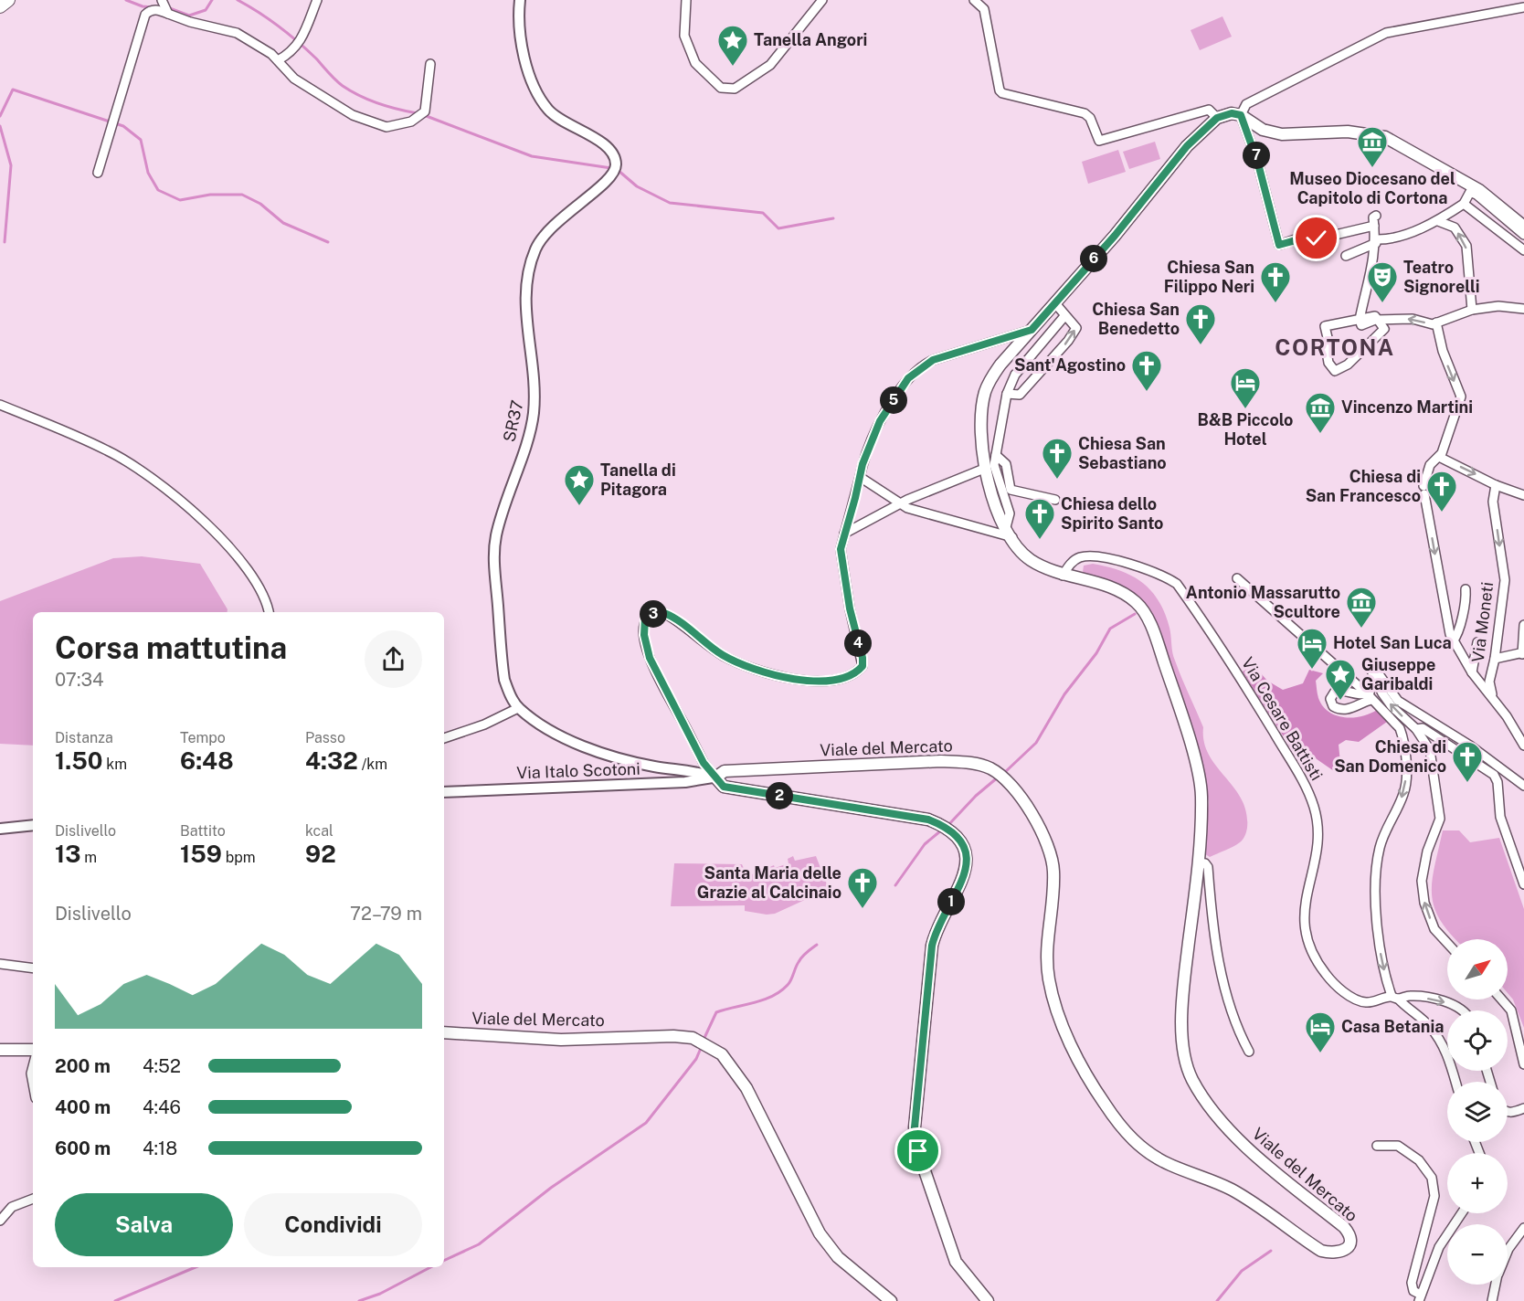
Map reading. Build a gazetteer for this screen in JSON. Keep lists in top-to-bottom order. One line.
{"streets":{"main road":["Viale del Mercato"],"street":["SR37","Via Moneti","Via Cesare Battisti","Via Italo Scotoni"]},"crossings":[["SR37","Viale del Mercato"],["SR37","Via Italo Scotoni"],["Via Cesare Battisti","Viale del Mercato"],["Viale del Mercato","Via Italo Scotoni"]],"districts":["CORTONA"],"places":{"place":["Tanella Angori","Tanella di Pitagora","Giuseppe Garibaldi"],"museum":["Museo Diocesano del Capitolo di Cortona","Vincenzo Martini","Antonio Massarutto Scultore"],"church":["Chiesa San Filippo Neri","Chiesa San Benedetto","Sant'Agostino","Chiesa San Sebastiano","Chiesa di San Francesco","Chiesa dello Spirito Santo","Chiesa di San Domenico","Santa Maria delle Grazie al Calcinaio"],"theatre":["Teatro Signorelli"],"hotel":["B&B Piccolo Hotel","Hotel San Luca","Casa Betania"]},"north":"top right","page":{"pins":["7","6","5","3","4","2","1"],"heading":["Corsa mattutina","07:34"],"stats":[["Distanza","1.50 km"],["Tempo","6:48"],["Passo","4:32 /km"],["Dislivello","13 m"],["Battito","159 bpm"],["kcal","92"]],"chart":["Dislivello","72–79 m"],"map_buttons":["+","−"],"list":[{"name":"200 m","note":"4:52"},{"name":"400 m","note":"4:46"},{"name":"600 m","note":"4:18"}],"buttons":["Salva","Condividi"]}}
